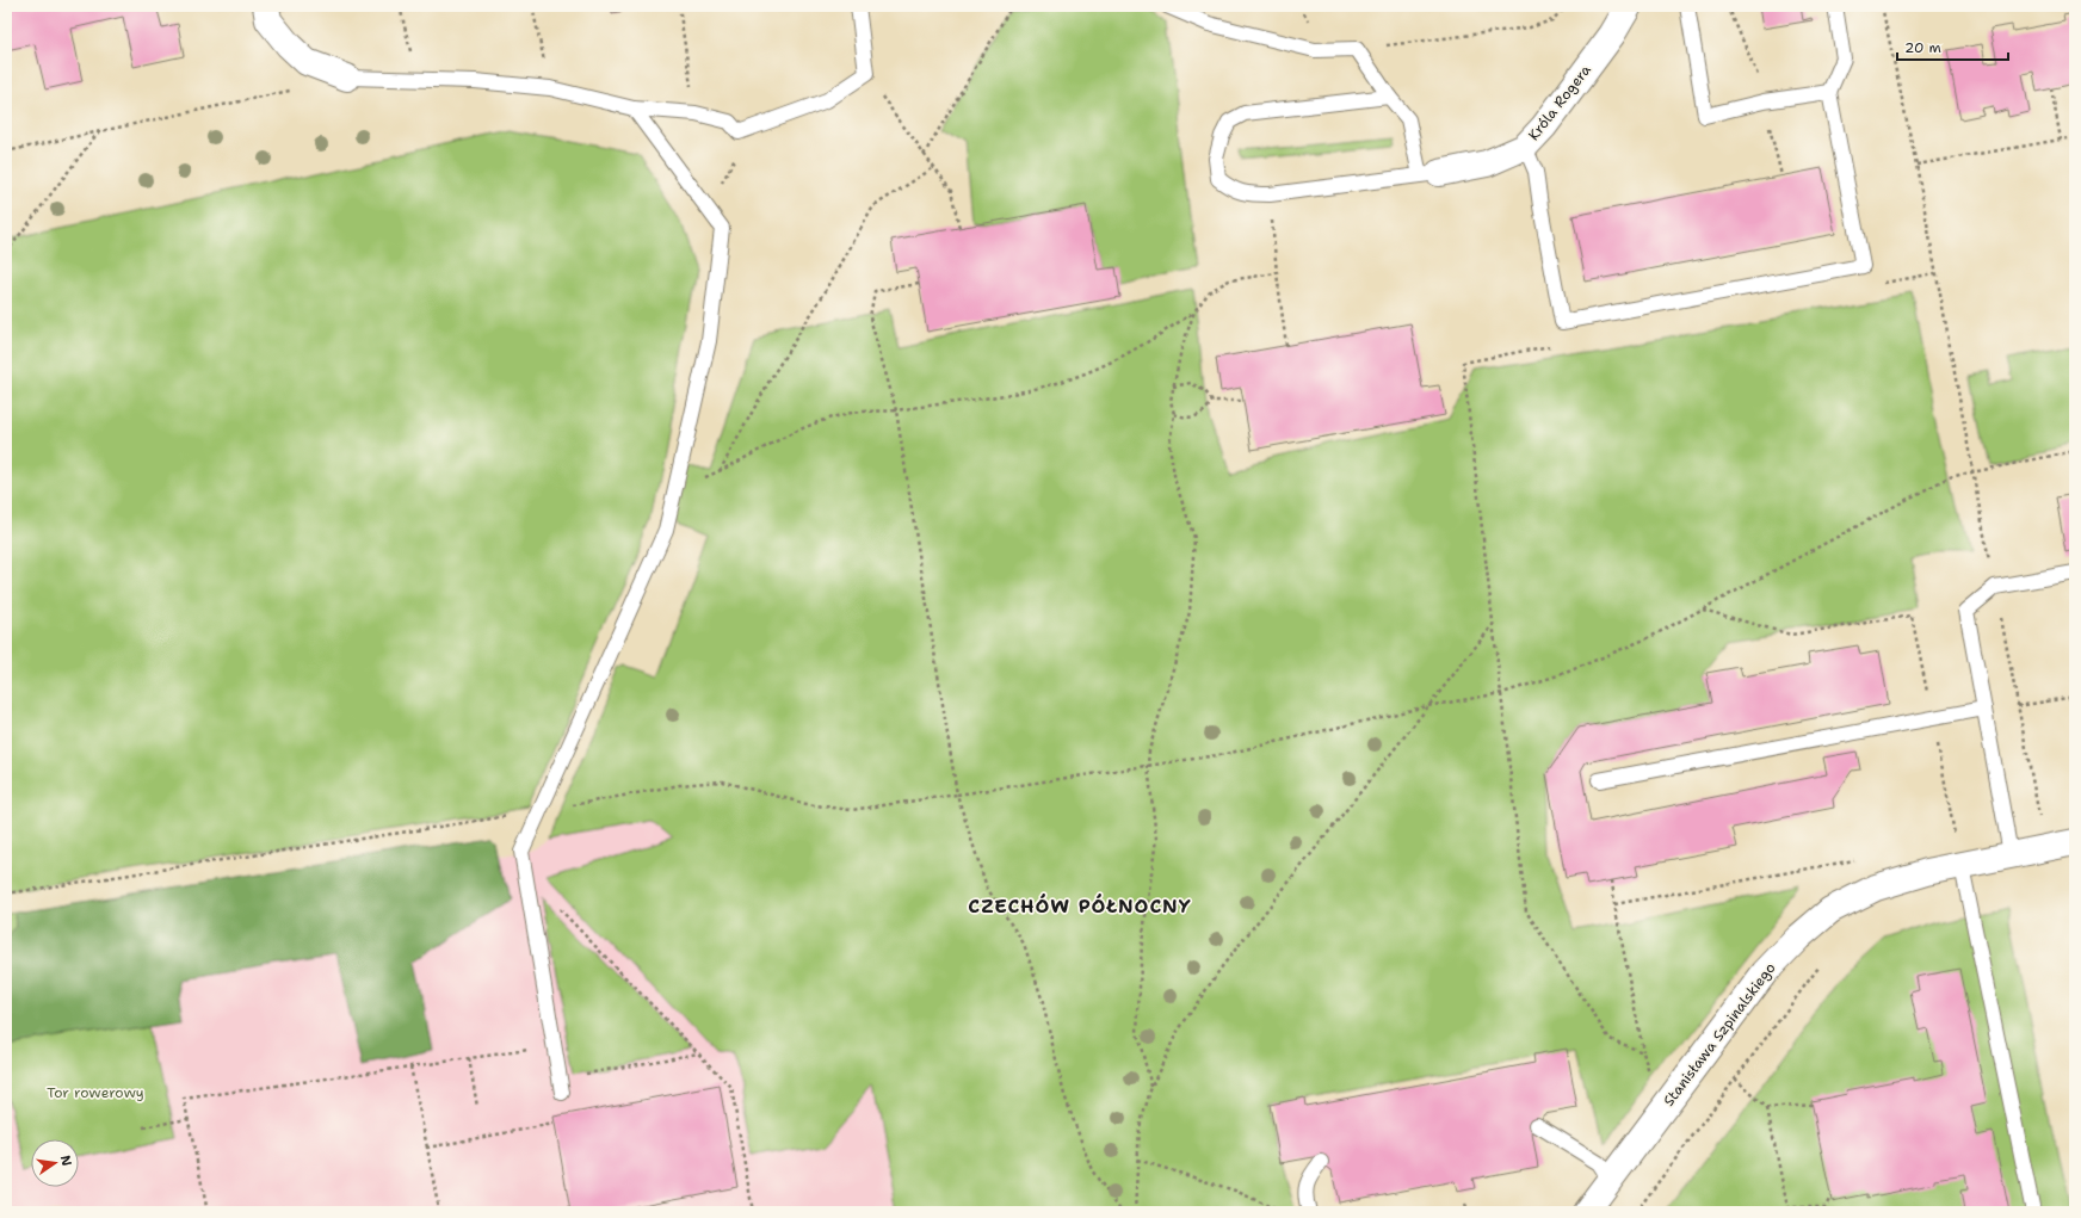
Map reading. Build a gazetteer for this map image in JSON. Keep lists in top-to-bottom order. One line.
{"streets":{"street":["Króla Rogera","Stanisława Szpinalskiego"]},"districts":["CZECHÓW PÓŁNOCNY"],"parks":["Tor rowerowy"],"scale_bar":"20 m","north":"right"}
